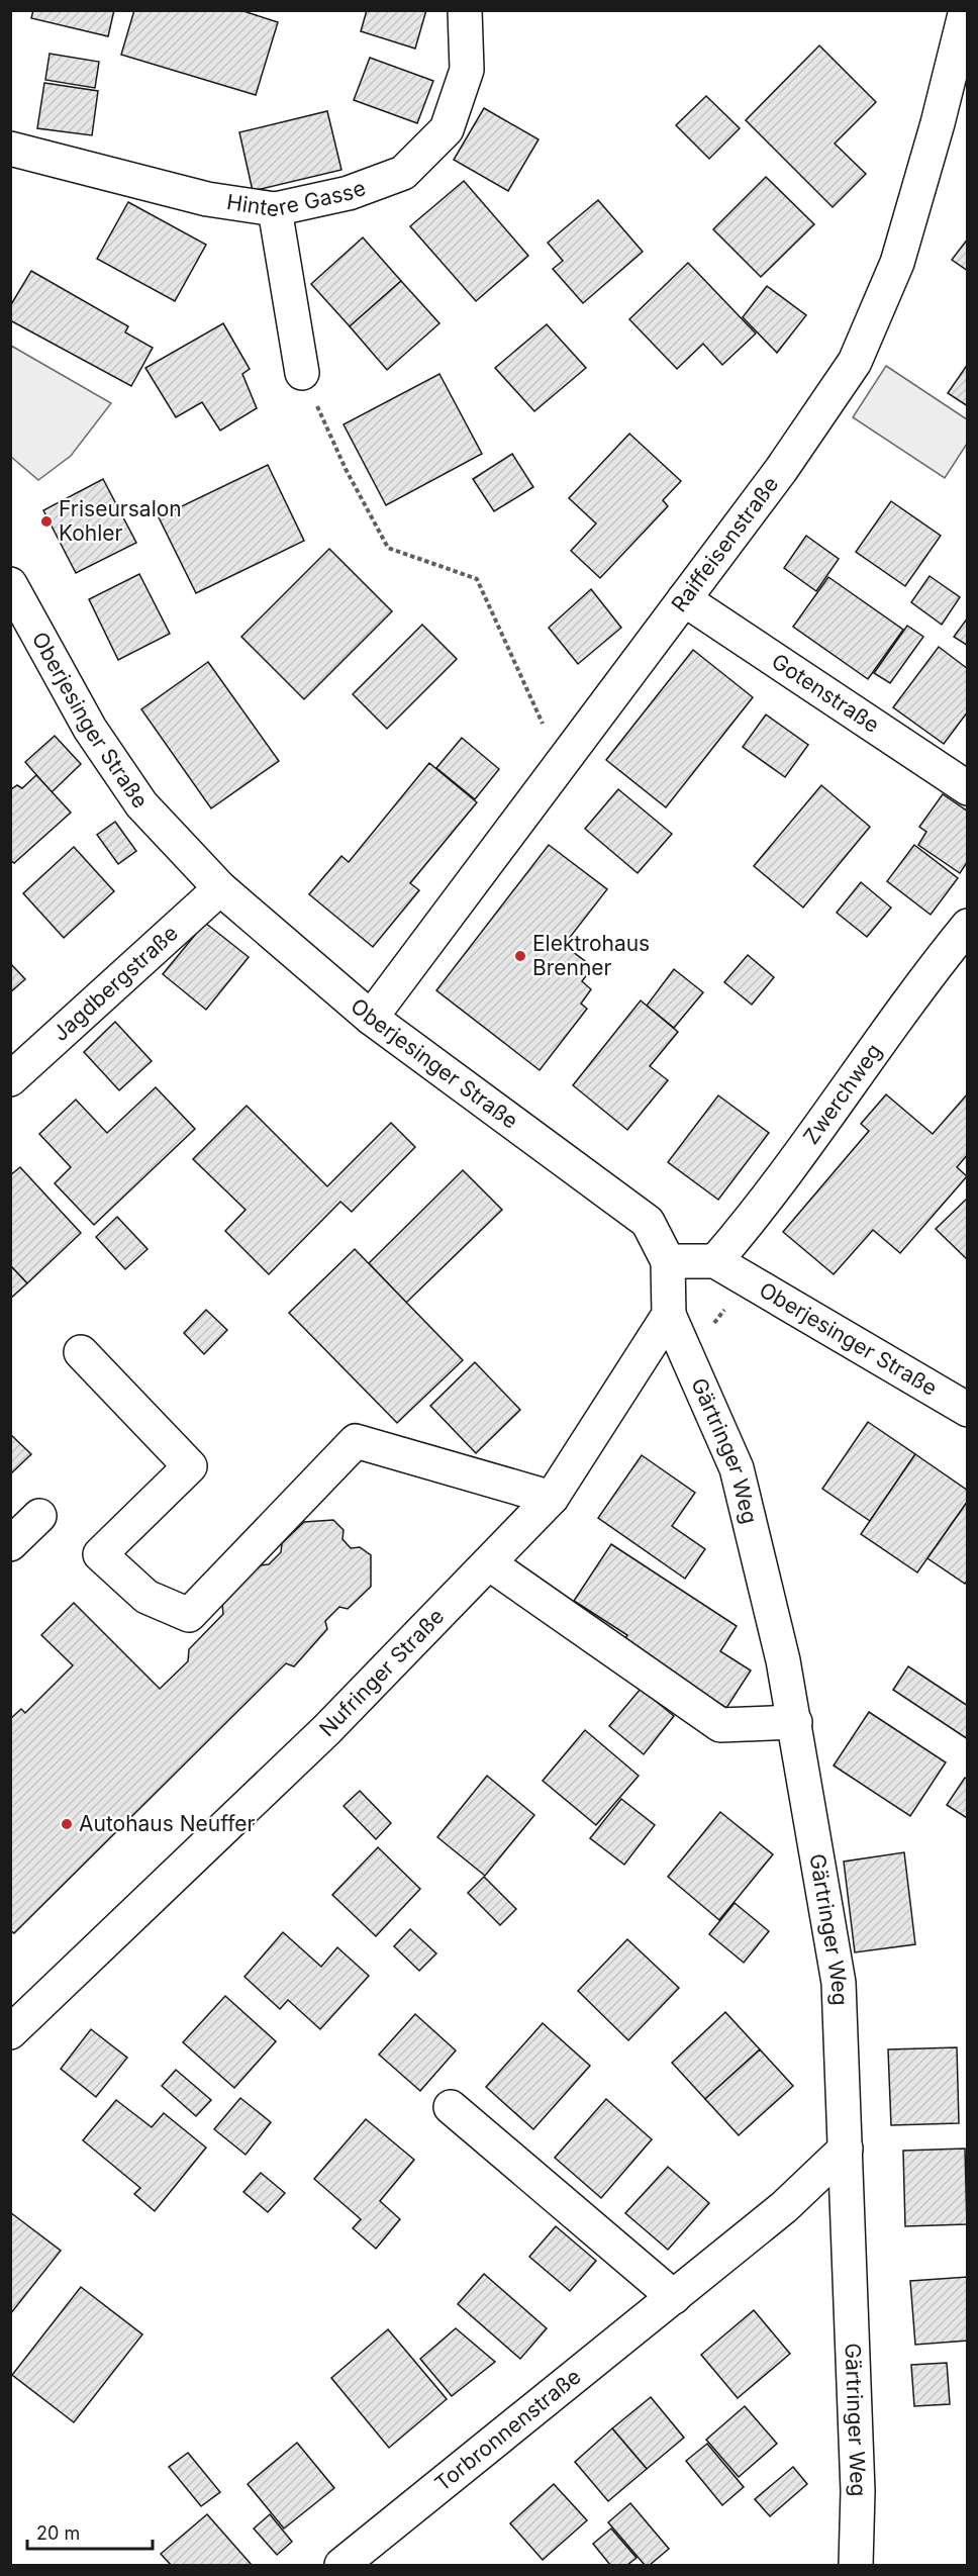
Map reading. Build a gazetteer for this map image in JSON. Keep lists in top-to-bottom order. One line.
{"streets":{"street":["Hintere Gasse","Raiffeisenstraße","Gotenstraße","Oberjesinger Straße","Jagdbergstraße","Zwerchweg","Gärtringer Weg","Nufringer Straße","Torbronnenstraße"]},"crossings":[["Raiffeisenstraße","Gotenstraße"],["Raiffeisenstraße","Oberjesinger Straße"],["Oberjesinger Straße","Jagdbergstraße"],["Oberjesinger Straße","Zwerchweg"],["Gärtringer Weg","Nufringer Straße"],["Gärtringer Weg","Torbronnenstraße"]],"places":["Friseursalon Kohler","Elektrohaus Brenner","Autohaus Neuffer"],"scale_bar":"20 m"}
